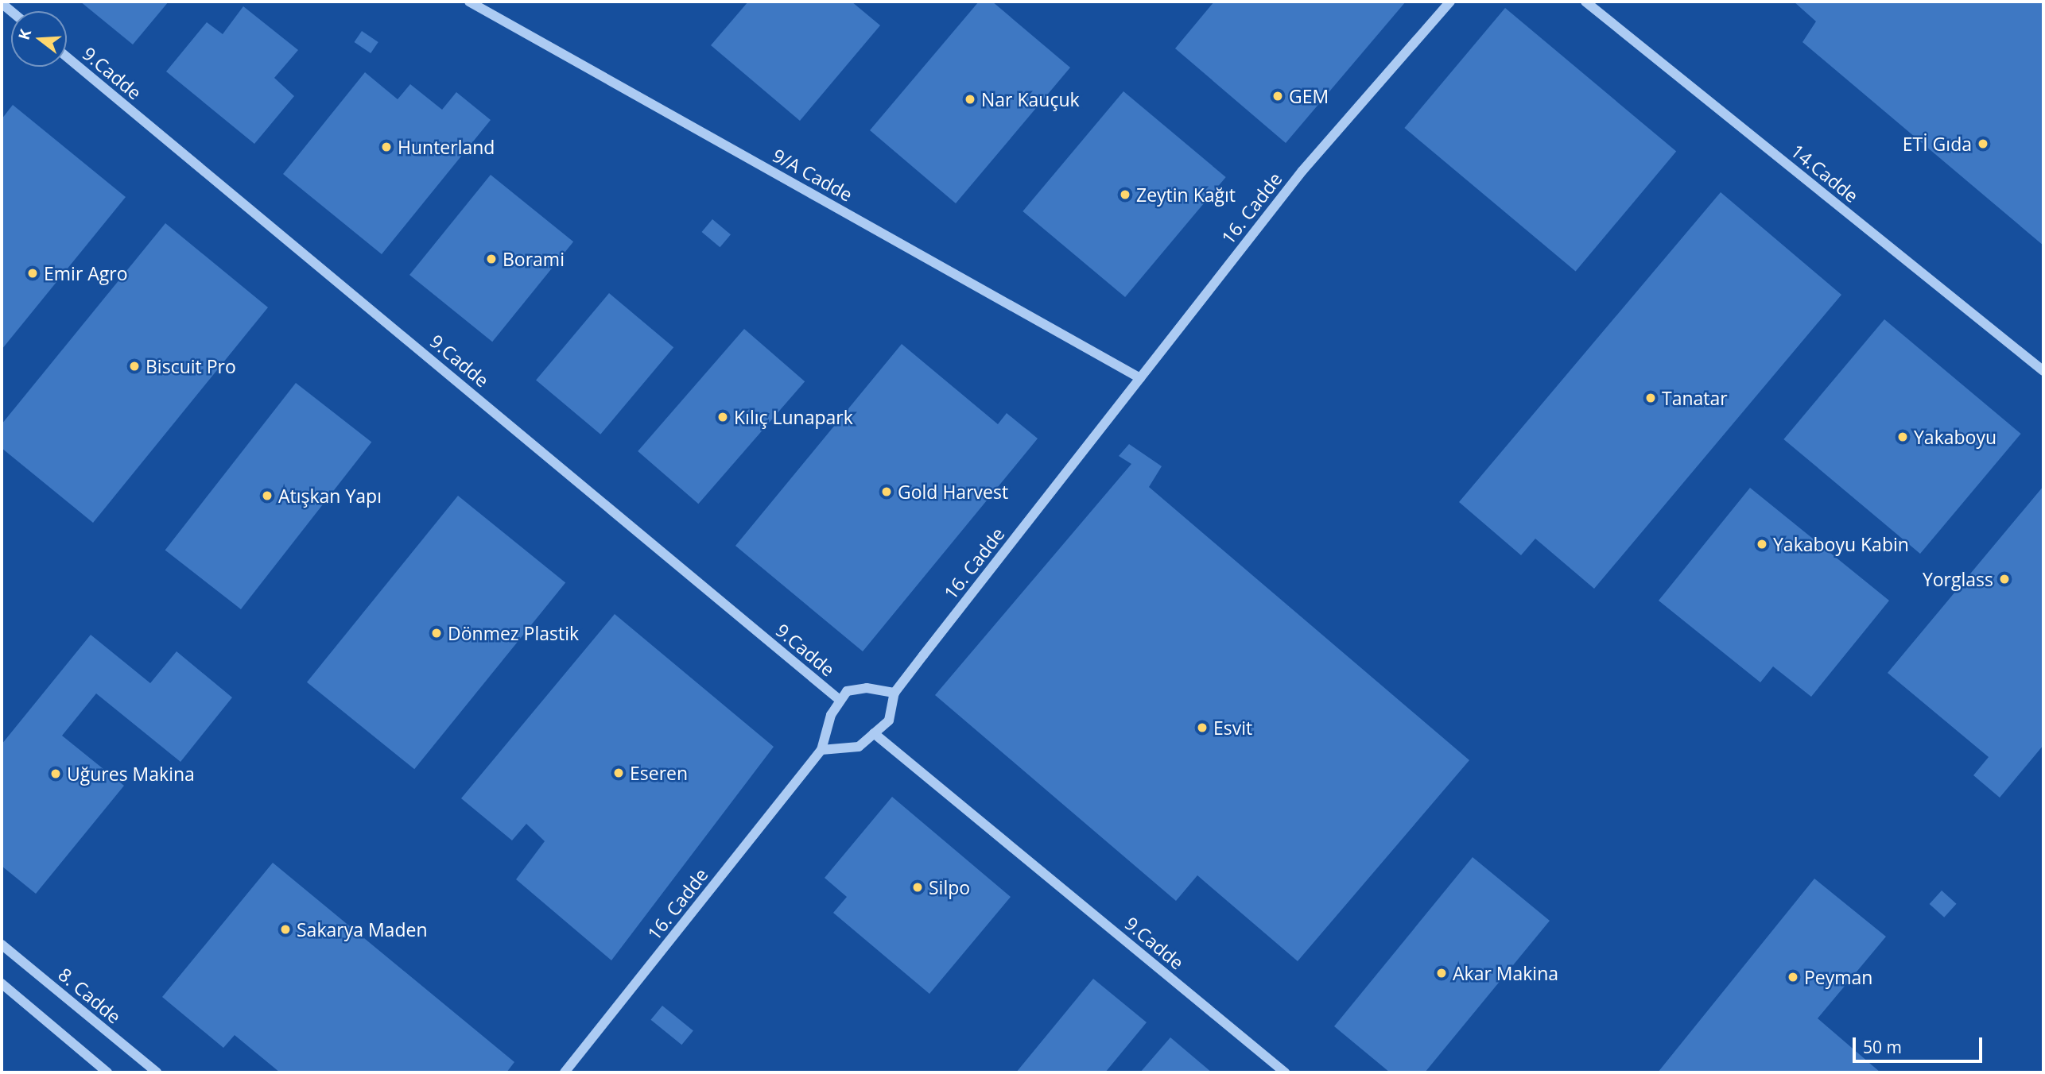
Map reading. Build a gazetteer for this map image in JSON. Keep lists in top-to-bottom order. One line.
{"streets":{"street":["9.Cadde","14.Cadde","9/A Cadde","16. Cadde","8. Cadde"]},"crossings":[["9.Cadde","16. Cadde"],["9/A Cadde","16. Cadde"]],"places":["GEM","Nar Kauçuk","ETİ Gıda","Hunterland","Zeytin Kağıt","Borami","Emir Agro","Biscuit Pro","Tanatar","Kılıç Lunapark","Yakaboyu","Gold Harvest","Atışkan Yapı","Yakaboyu Kabin","Yorglass","Dönmez Plastik","Esvit","Eseren","Uğures Makina","Silpo","Sakarya Maden","Akar Makina","Peyman"],"scale_bar":"50 m","north":"left"}
